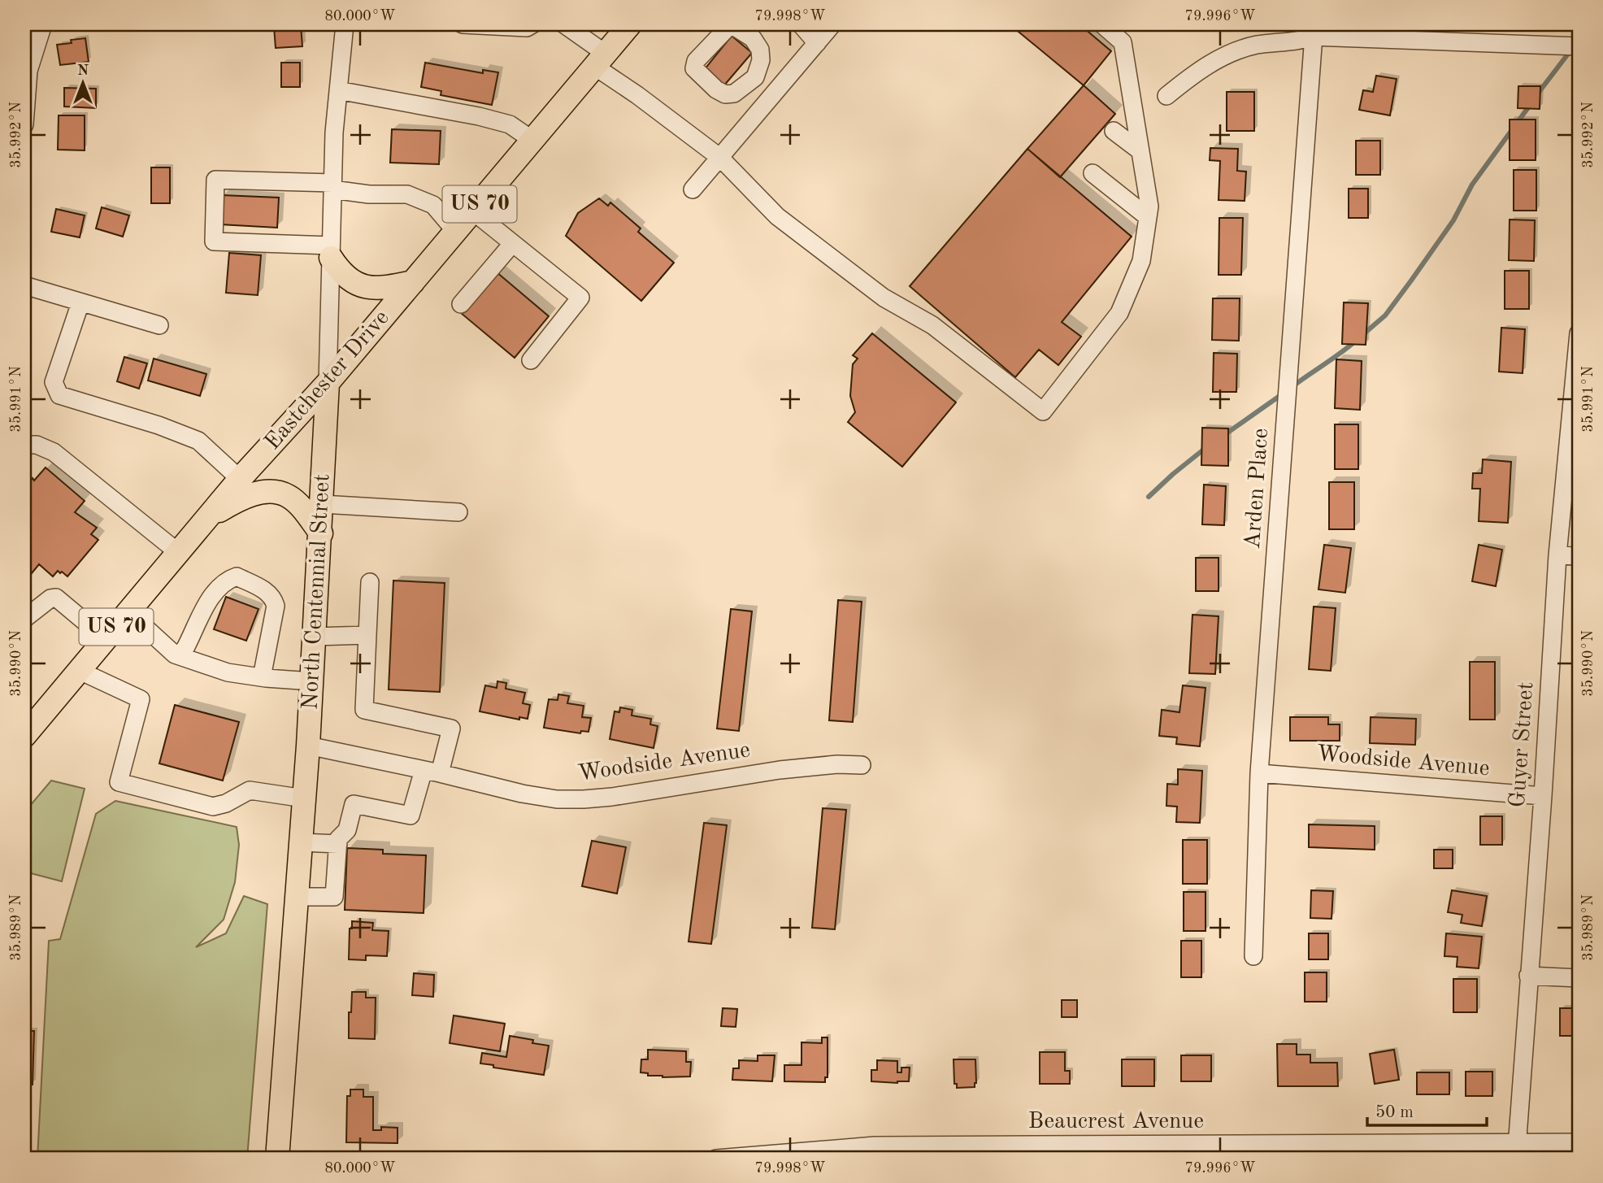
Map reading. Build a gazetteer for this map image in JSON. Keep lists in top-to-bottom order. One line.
{"streets":{"main road":["US 70","Eastchester Drive","North Centennial Street"],"street":["Arden Place","Guyer Street","Woodside Avenue","Beaucrest Avenue"]},"crossings":[["Eastchester Drive","North Centennial Street"],["Arden Place","Woodside Avenue"],["North Centennial Street","Woodside Avenue"],["Guyer Street","Woodside Avenue"],["Guyer Street","Beaucrest Avenue"]],"scale_bar":"50 m","north":"top","coordinates":["80.000°W","79.998°W","79.996°W","35.992°N","35.991°N","35.990°N","35.989°N"]}
